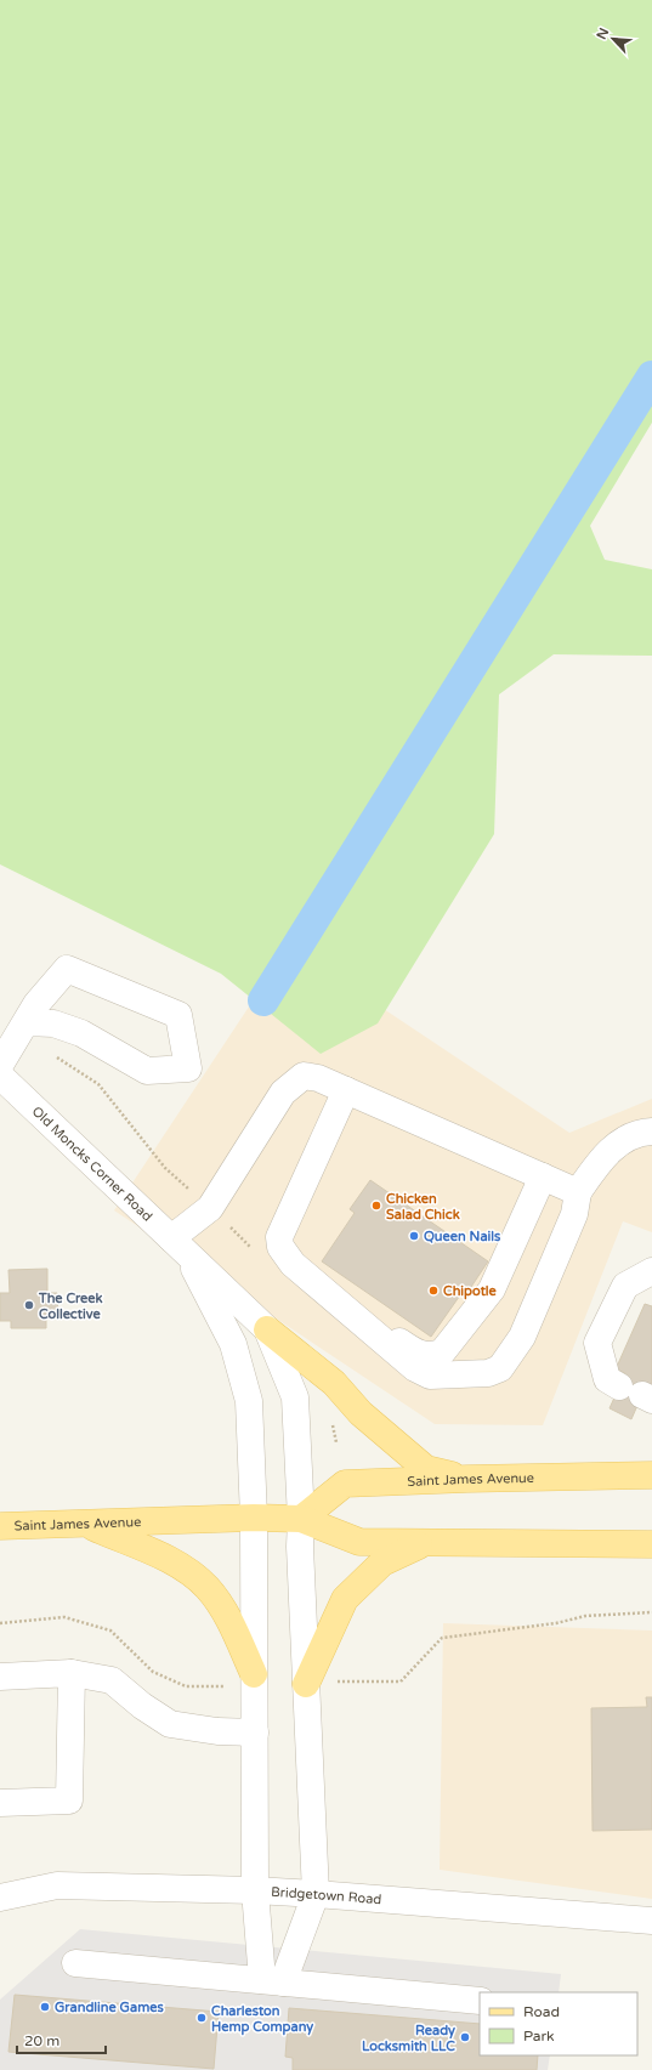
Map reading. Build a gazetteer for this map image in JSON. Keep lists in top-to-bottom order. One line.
{"streets":{"main road":["Saint James Avenue"],"street":["Old Moncks Corner Road","Bridgetown Road"]},"places":["Chicken Salad Chick","Queen Nails","Chipotle","The Creek Collective","Grandline Games","Charleston Hemp Company","Ready Locksmith LLC"],"legend":["Road","Park"],"scale_bar":"20 m","north":"top left"}
